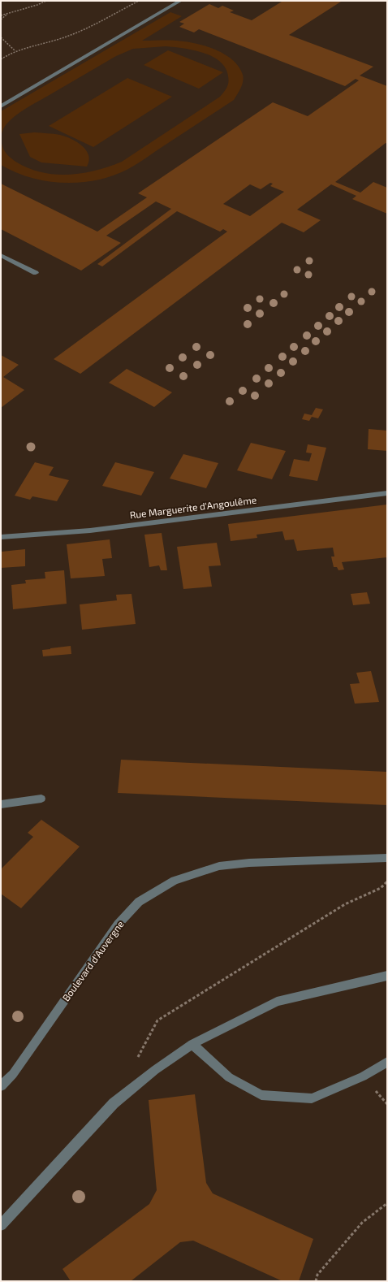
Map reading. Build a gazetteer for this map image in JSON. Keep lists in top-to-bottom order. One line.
{"streets":{"street":["Rue Marguerite d'Angoulême","Boulevard d'Auvergne"]}}
